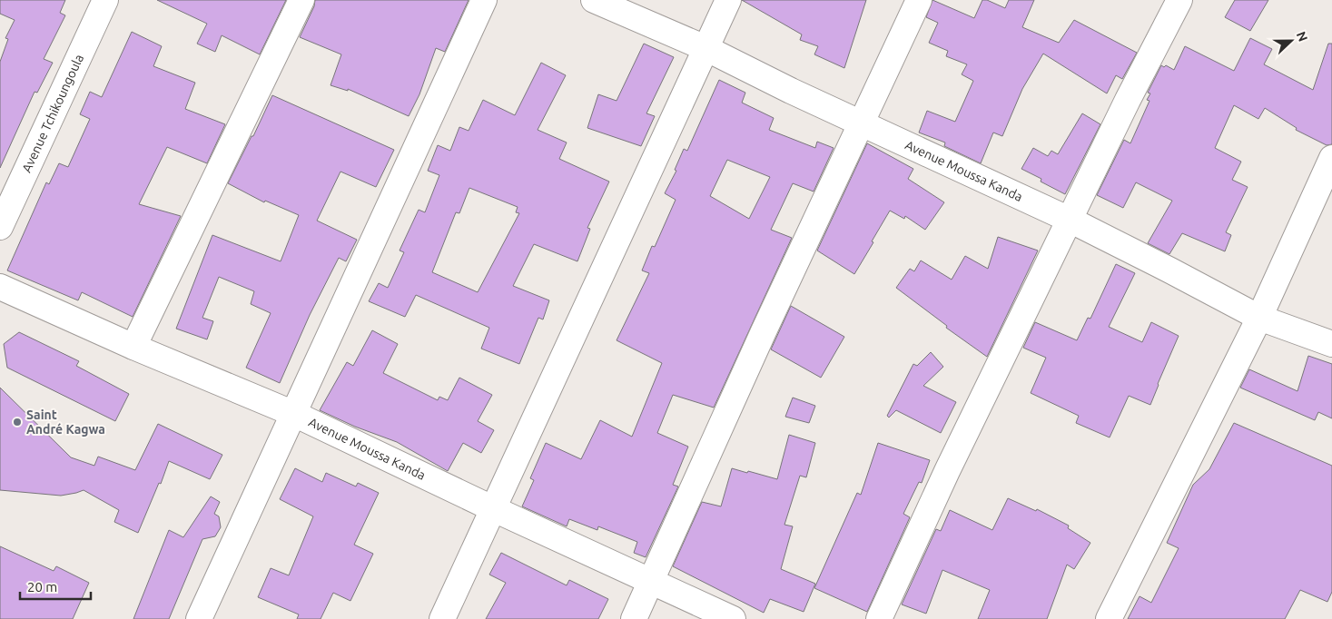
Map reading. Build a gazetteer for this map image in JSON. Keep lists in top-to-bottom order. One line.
{"streets":{"street":["Avenue Tchikoungoula","Avenue Moussa Kanda"]},"places":["Saint André Kagwa"],"scale_bar":"20 m","north":"right"}
